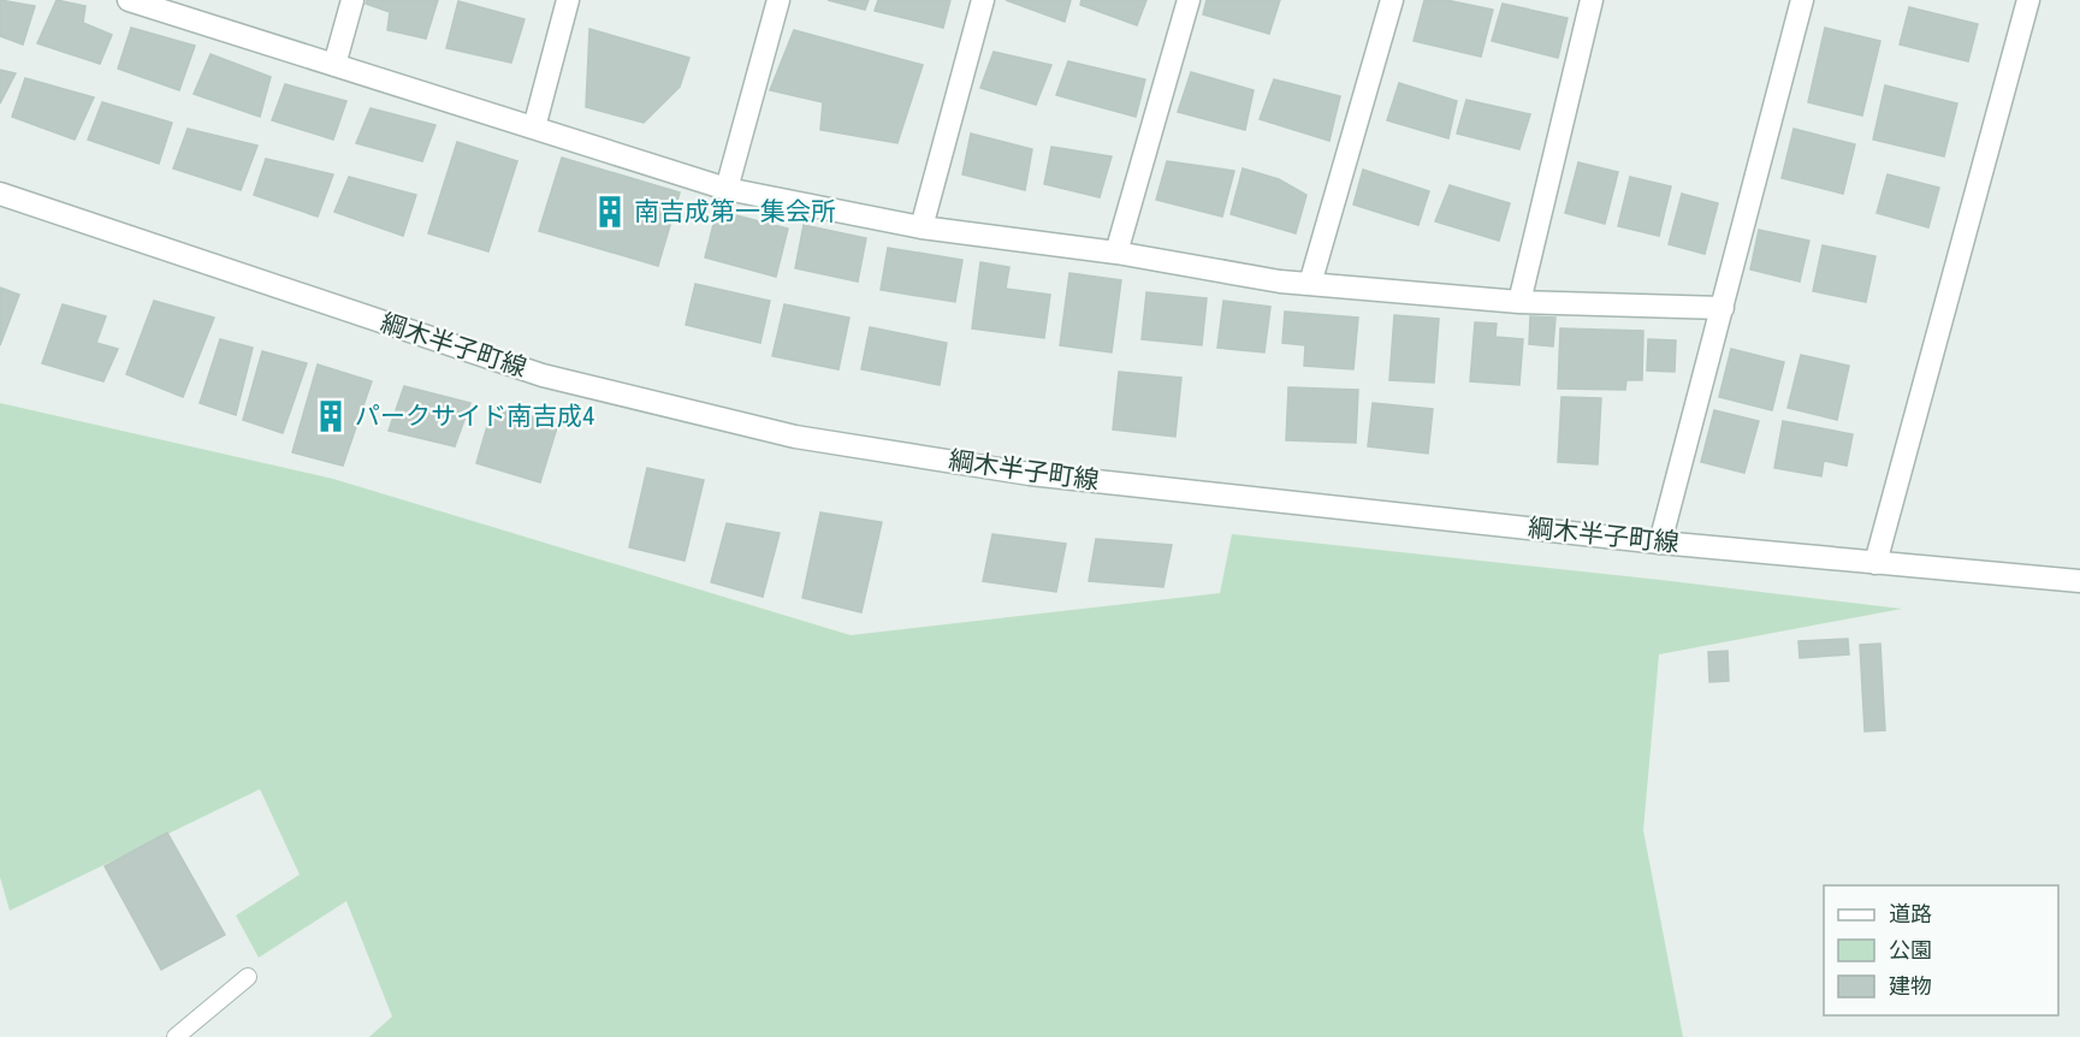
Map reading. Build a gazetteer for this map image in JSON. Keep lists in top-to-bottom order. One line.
{"streets":{"street":["綱木半子町線"]},"places":{"building":["南吉成第一集会所","パークサイド南吉成4"]},"legend":["道路","公園","建物"]}
